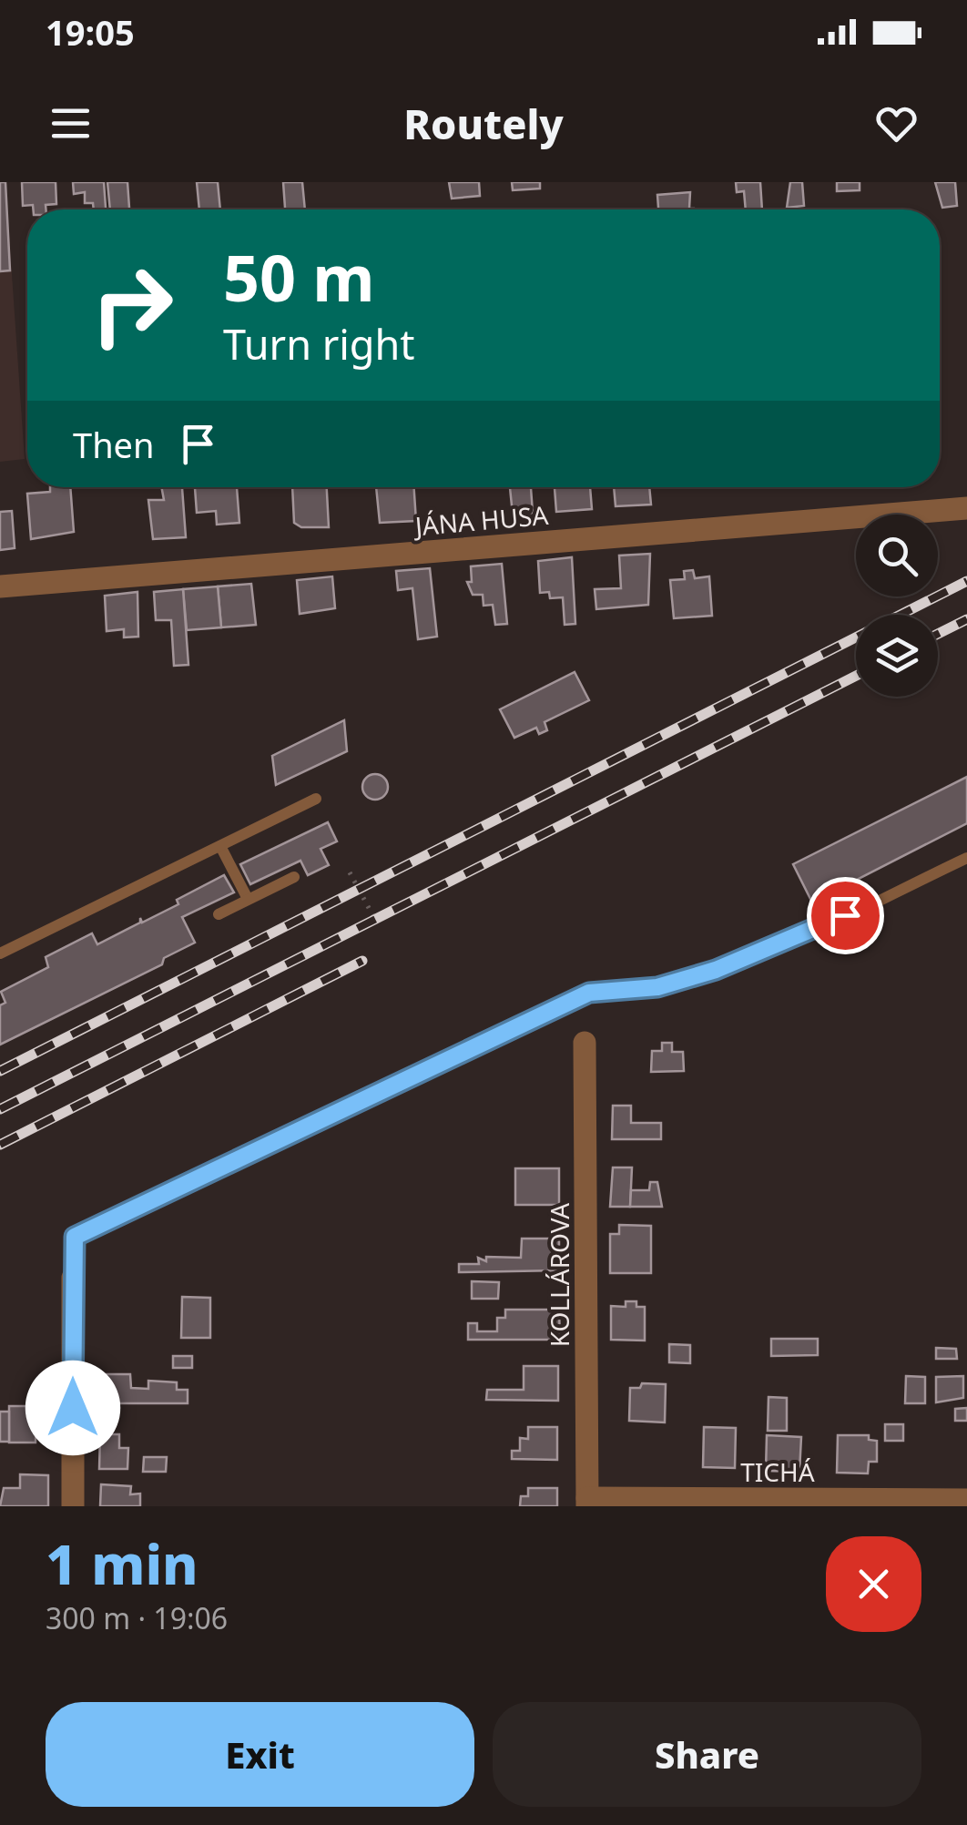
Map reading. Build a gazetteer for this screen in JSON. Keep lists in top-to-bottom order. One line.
{"streets":{"street":["JÁNA HUSA","KOLLÁROVA","TICHÁ"]},"crossings":[["KOLLÁROVA","TICHÁ"]],"page":{"status":"19:05","header":"Routely","turn":["50 m","Turn right"],"then":"Then","heading":["1 min","300 m · 19:06"],"buttons":["Exit","Share"]}}
